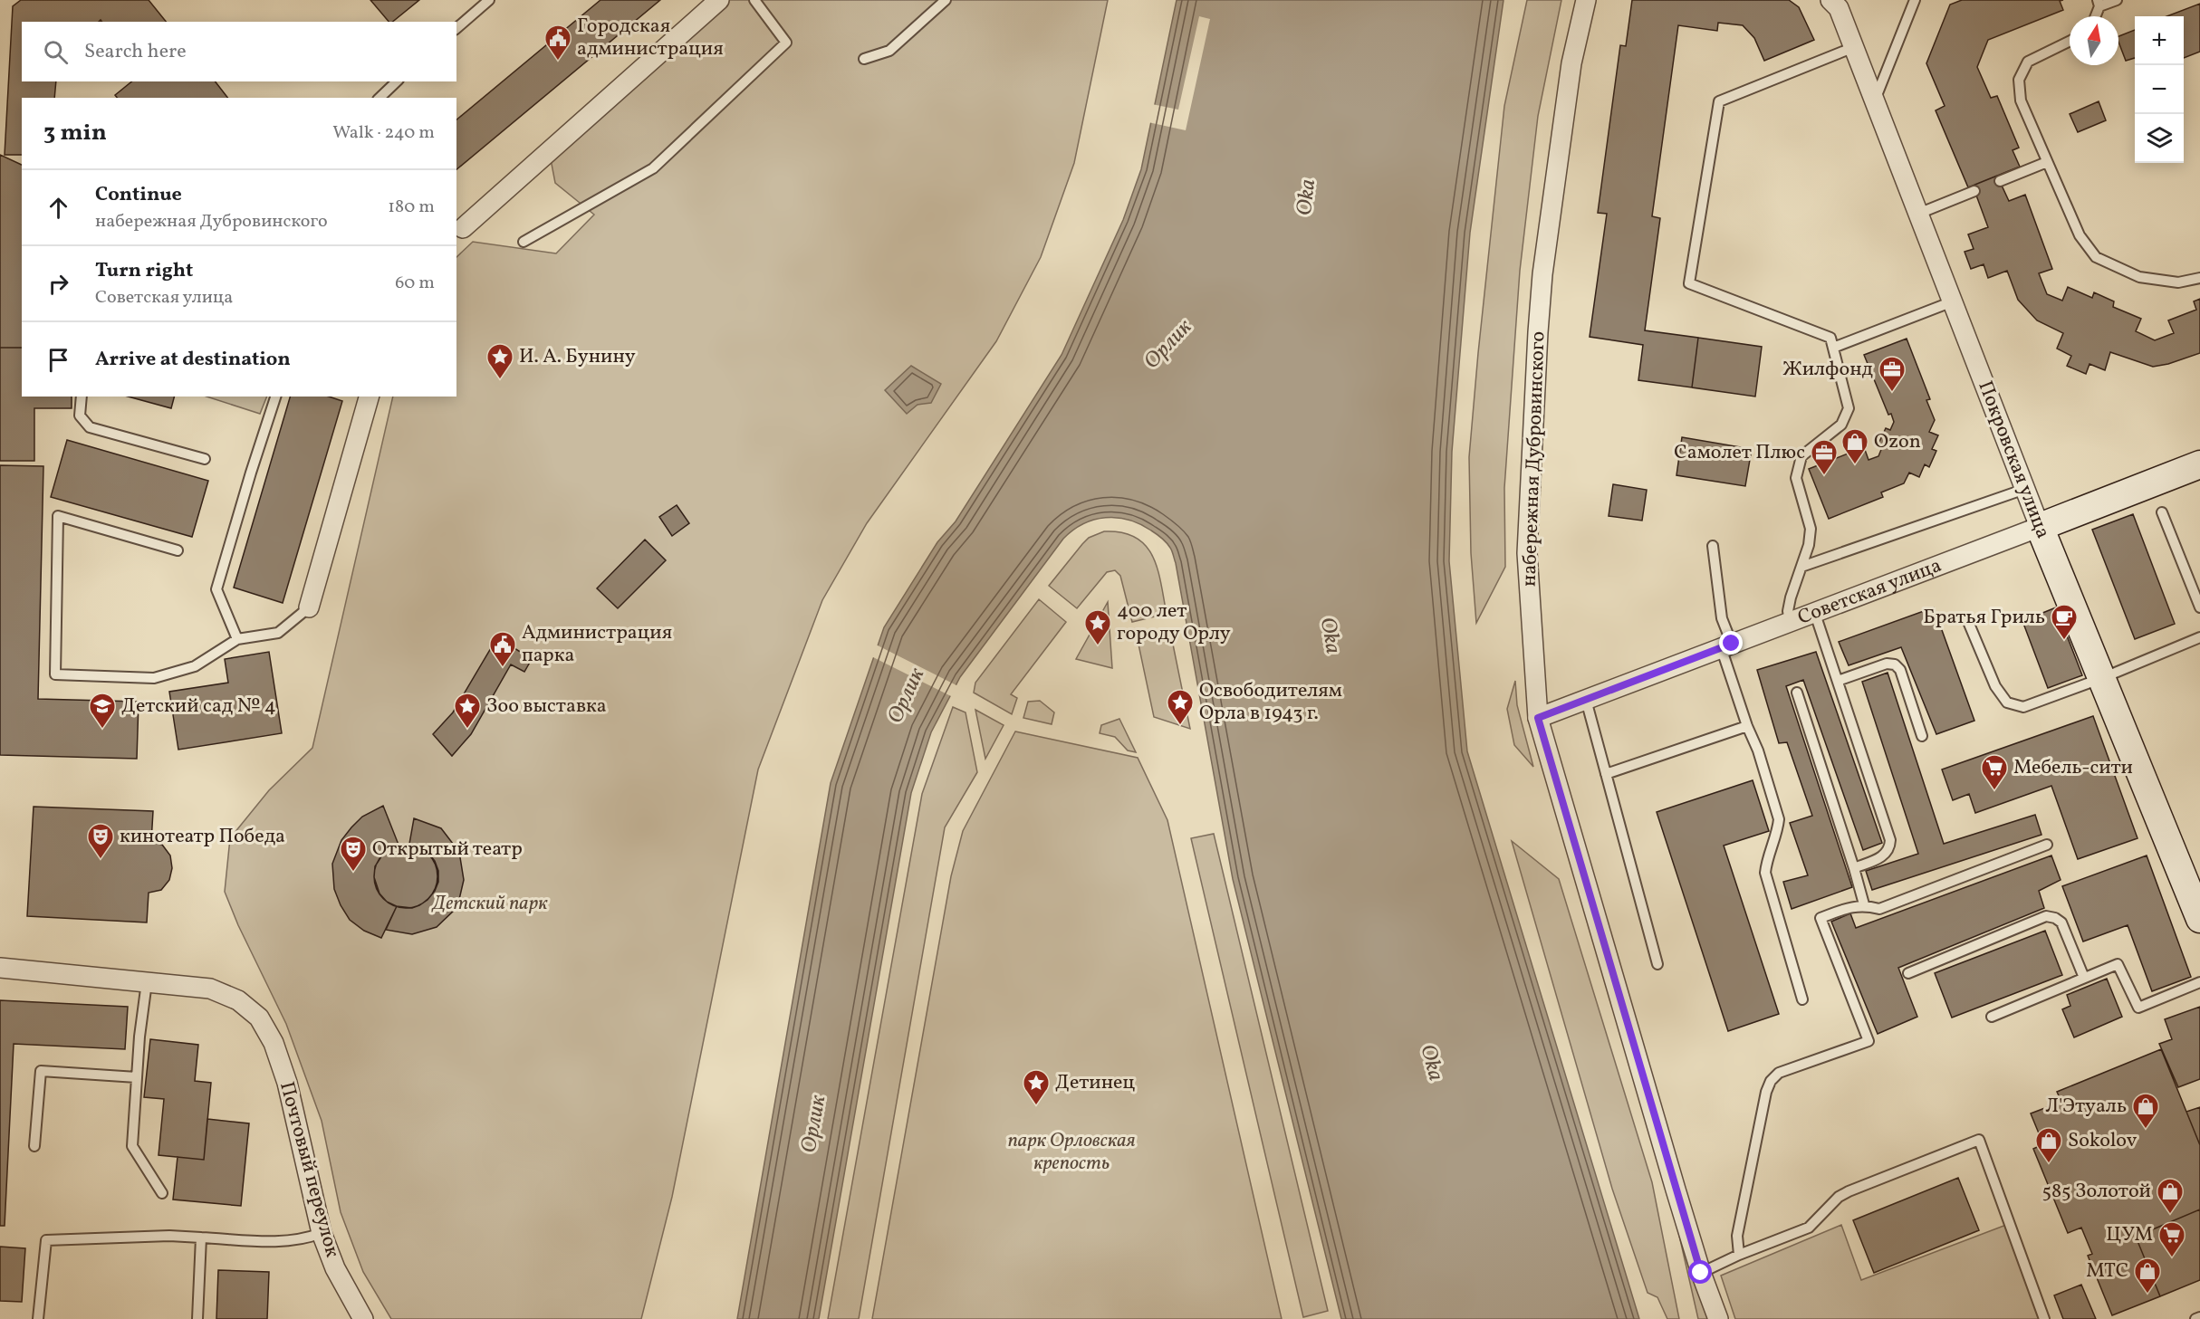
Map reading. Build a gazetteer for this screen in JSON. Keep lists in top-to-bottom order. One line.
{"streets":{"street":["набережная Дубровинского","Покровская улица","Советская улица","Почтовый переулок"]},"crossings":[["набережная Дубровинского","Советская улица"],["Покровская улица","Советская улица"]],"water":["Oka","Орлик"],"parks":["Детский парк","парк Орловская крепость"],"places":{"public building":["Городская администрация","Администрация парка"],"place":["И. А. Бунину","400 лет городу Орлу","Освободителям Орла в 1943 г.","Зоо выставка","Детинец"],"office":["Жилфонд","Самолет Плюс"],"shop":["Ozon","Л'Этуаль","Sokolov","585 Золотой","МТС"],"cafe":["Братья Гриль"],"school or university":["Детский сад № 4"],"supermarket":["Мебель-сити","ЦУМ"],"theatre":["кинотеатр Победа","Открытый театр"]},"north":"top","page":{"map_buttons":["+","−"],"search":"Search here","heading":["3 min","Walk · 240 m"],"list":[["Continue","набережная Дубровинского","180 m"],["Turn right","Советская улица","60 m"],"Arrive at destination"]}}
